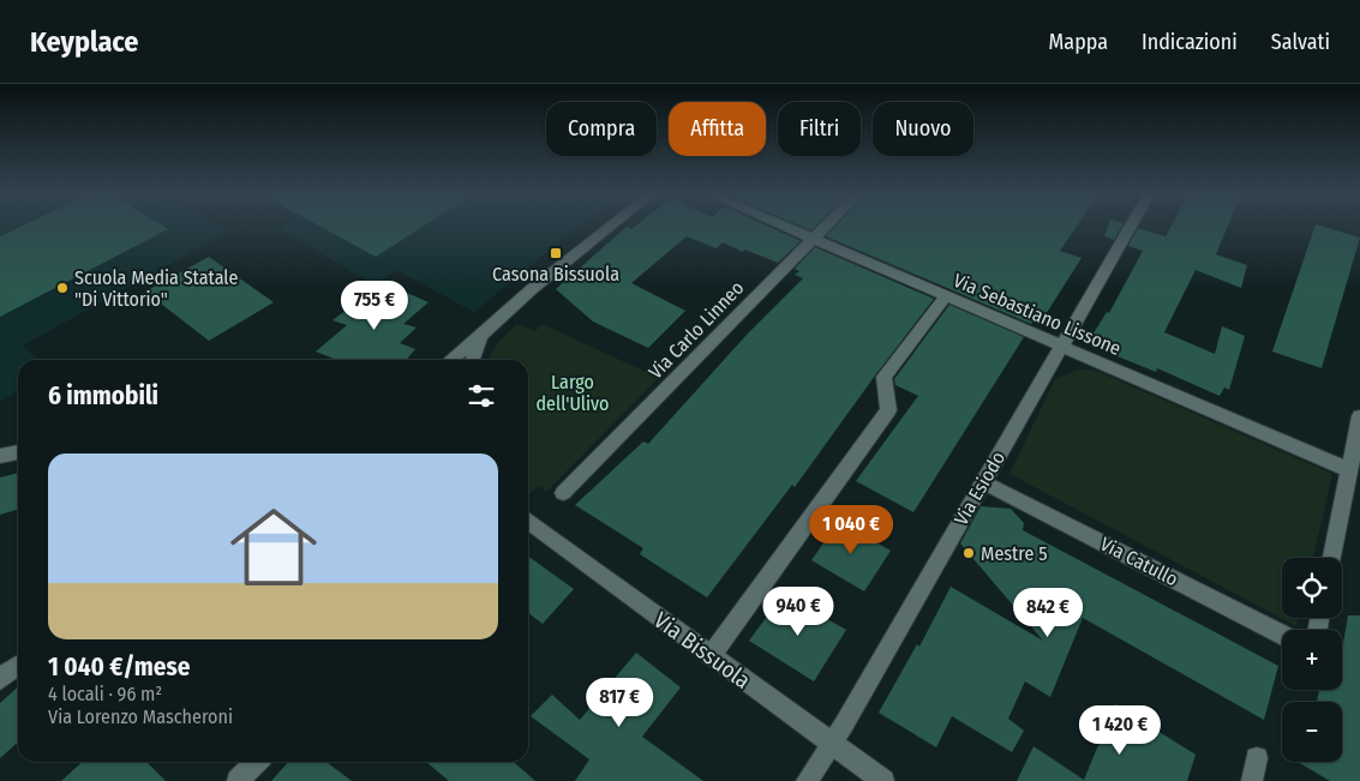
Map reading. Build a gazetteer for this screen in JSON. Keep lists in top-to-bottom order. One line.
{"streets":{"street":["Via Sebastiano Lissone","Via Carlo Linneo","Via Esiodo","Via Catullo","Via Bissuola"]},"crossings":[["Via Sebastiano Lissone","Via Carlo Linneo"],["Via Sebastiano Lissone","Via Esiodo"],["Via Esiodo","Via Catullo"],["Via Esiodo","Via Bissuola"]],"parks":["Largo dell'Ulivo"],"places":{"transit":["Casona Bissuola"],"other":["Scuola Media Statale \"Di Vittorio\"","Mestre 5"]},"page":{"header":"Keyplace","nav":["Mappa","Indicazioni","Salvati"],"chip":["Compra","Affitta","Filtri","Nuovo"],"price":["755 €","1 040 €","940 €","842 €","817 €","1 420 €"],"heading":"6 immobili","list":[{"name":"1 040 €/mese","note":"4 locali · 96 m² · Via Lorenzo Mascheroni"}],"map_buttons":["+","−"]}}
